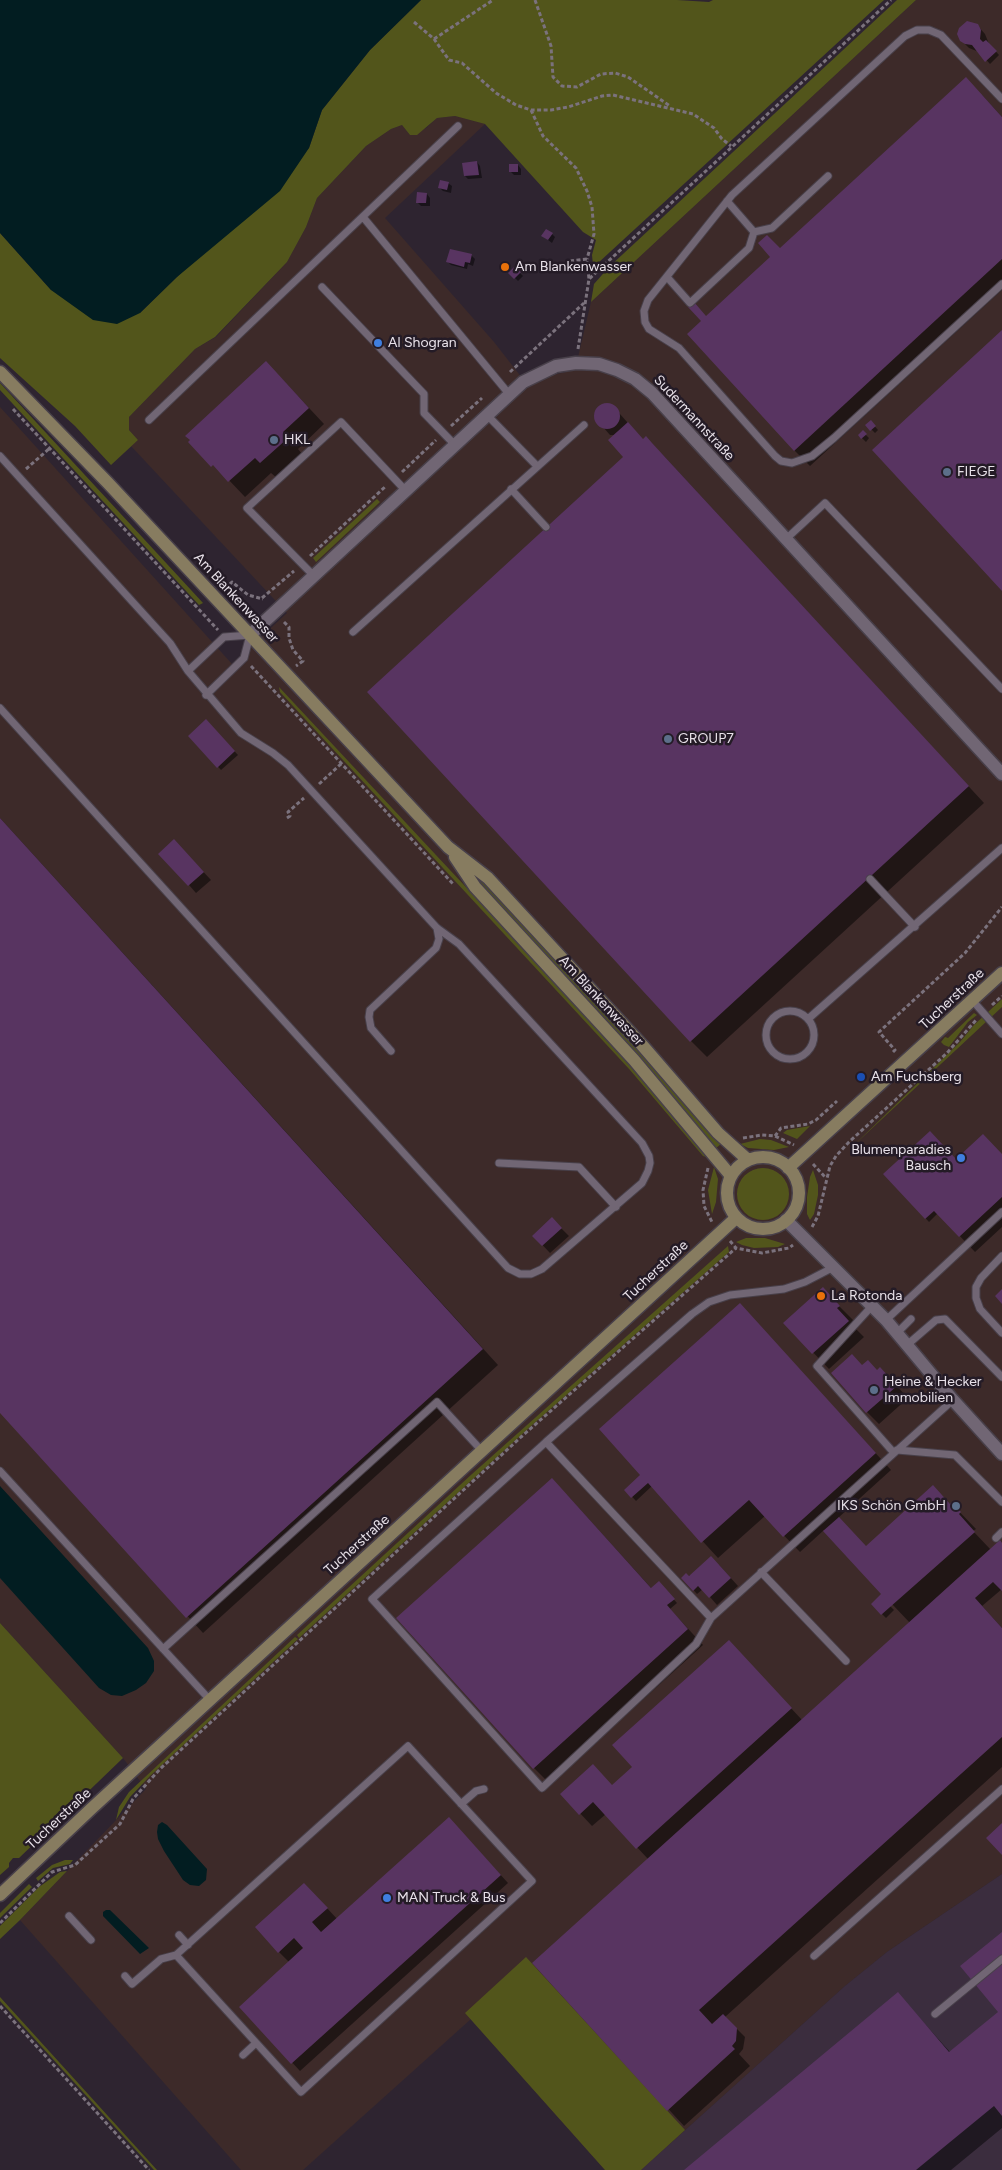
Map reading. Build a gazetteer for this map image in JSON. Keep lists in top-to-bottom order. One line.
{"streets":{"main road":["Am Blankenwasser","Tucherstraße"],"street":["Sudermannstraße"]},"crossings":[["Sudermannstraße","Am Blankenwasser"],["Am Blankenwasser","Tucherstraße"]],"places":["Am Blankenwasser","Al Shogran","HKL","FIEGE","GROUP7","Am Fuchsberg","Blumenparadies Bausch","La Rotonda","Heine & Hecker Immobilien","IKS Schön GmbH","MAN Truck & Bus"]}
